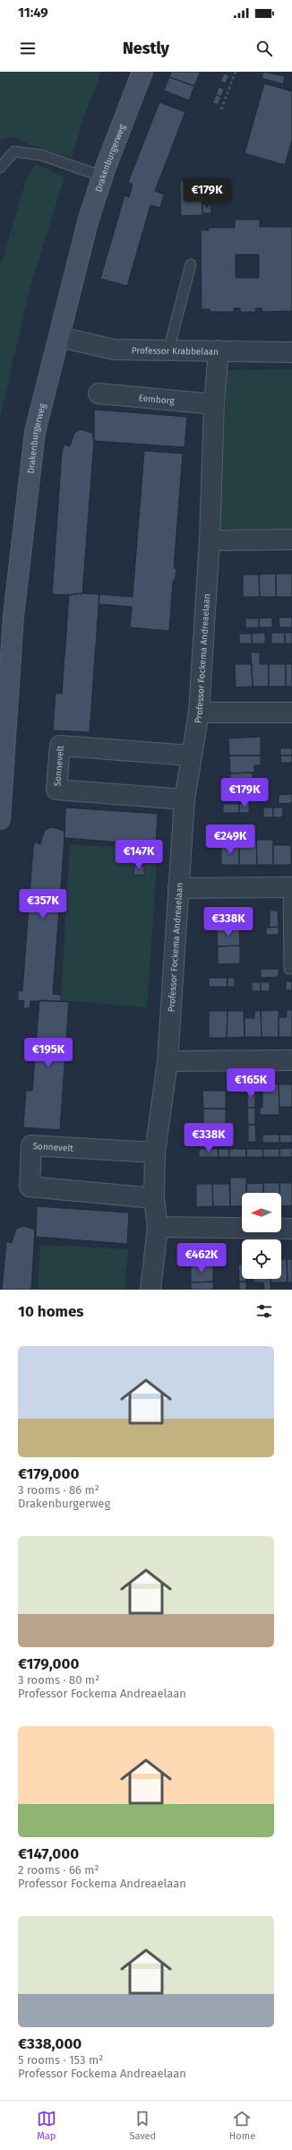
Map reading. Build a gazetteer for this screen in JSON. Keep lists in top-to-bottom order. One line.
{"streets":{"main road":["Drakenburgerweg"],"street":["Professor Krabbelaan","Eemborg","Professor Fockema Andreaelaan","Sonnevelt"]},"crossings":[["Drakenburgerweg","Professor Krabbelaan"],["Professor Krabbelaan","Professor Fockema Andreaelaan"],["Eemborg","Professor Fockema Andreaelaan"],["Professor Fockema Andreaelaan","Sonnevelt"]],"north":"left","page":{"status":"11:49","header":"Nestly","price":["€179K","€179K","€249K","€147K","€357K","€338K","€195K","€165K","€338K","€462K"],"heading":"10 homes","list":[{"name":"€179,000","note":"3 rooms · 86 m² · Drakenburgerweg"},{"name":"€179,000","note":"3 rooms · 80 m² · Professor Fockema Andreaelaan"},{"name":"€147,000","note":"2 rooms · 66 m² · Professor Fockema Andreaelaan"},{"name":"€338,000","note":"5 rooms · 153 m² · Professor Fockema Andreaelaan"}],"tabs":["Map","Saved","Home"]}}
